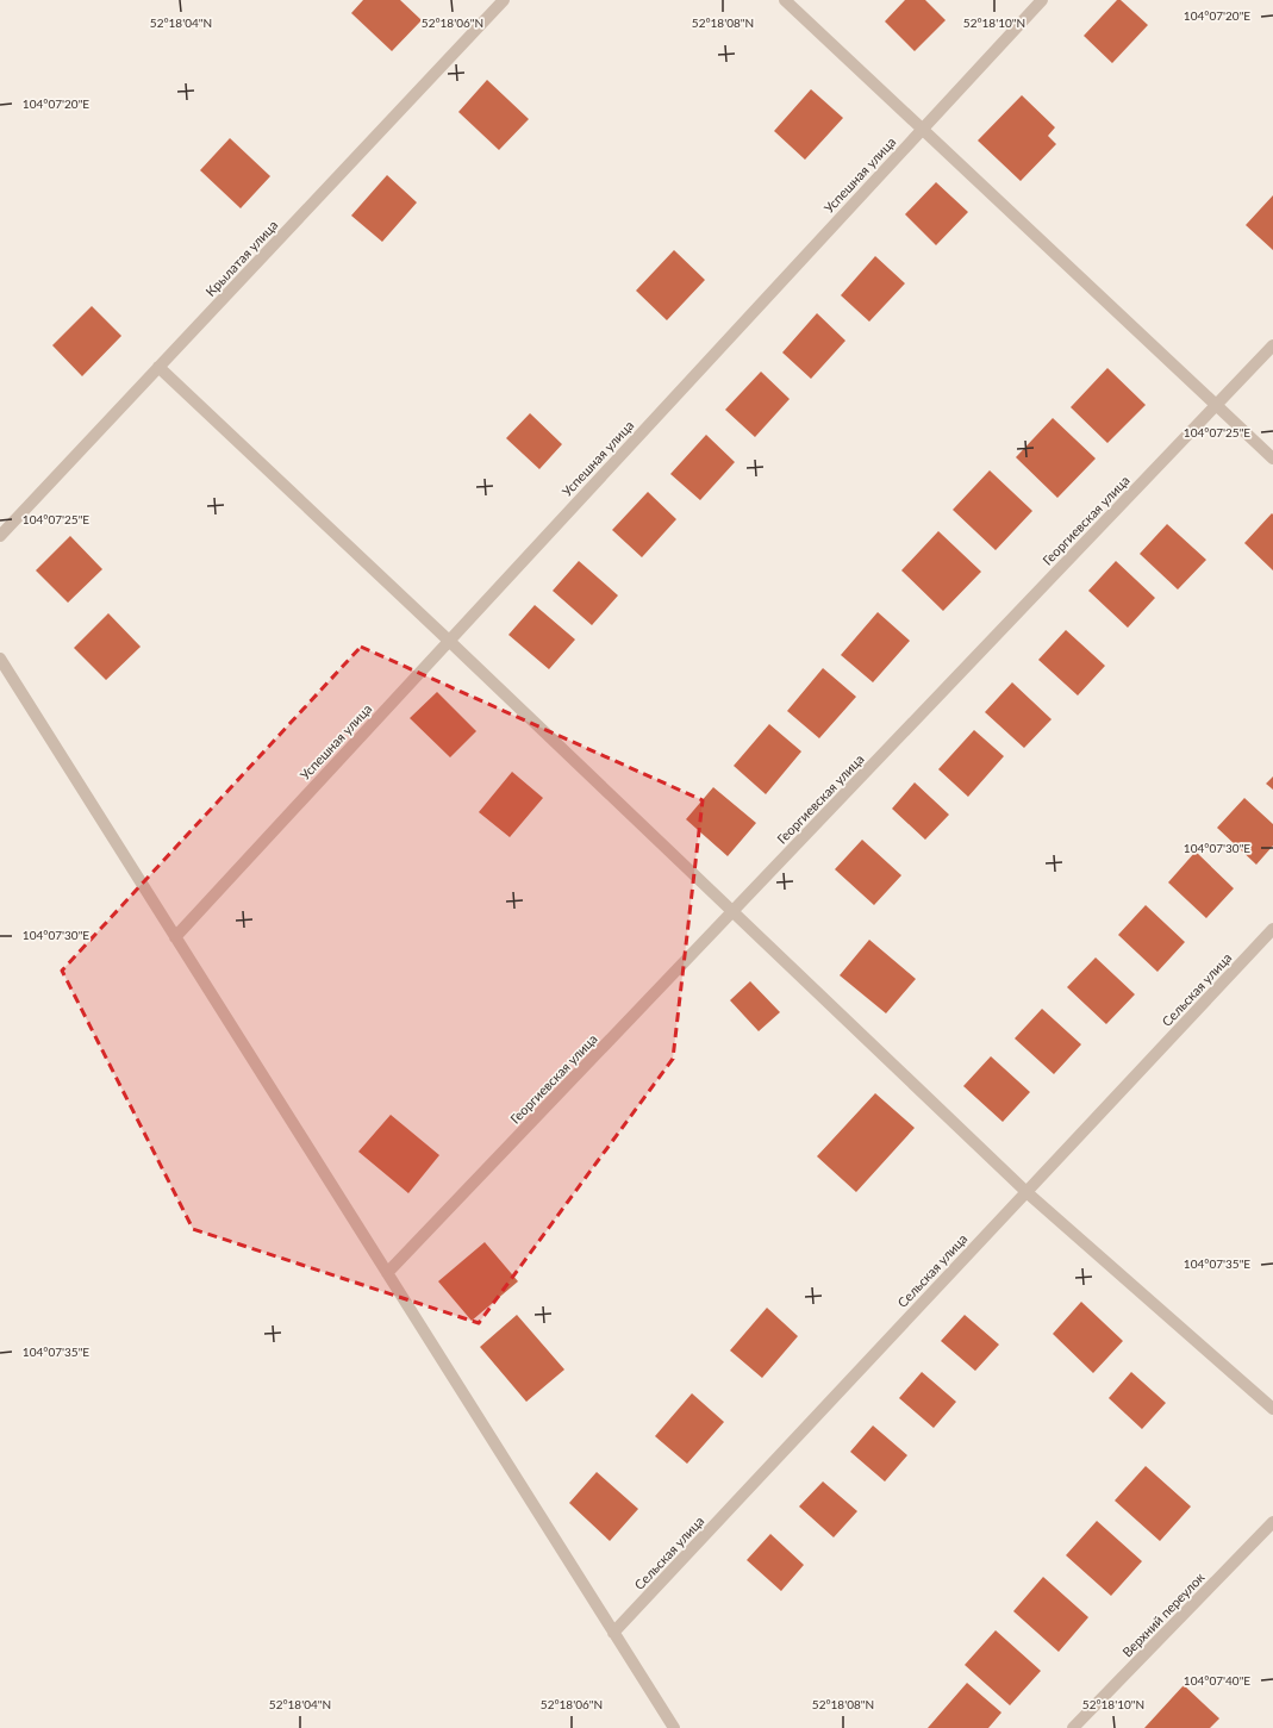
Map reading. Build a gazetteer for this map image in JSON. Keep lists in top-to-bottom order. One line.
{"streets":{"street":["Успешная улица","Крылатая улица","Георгиевская улица","Сельская улица","Верхний переулок"]},"coordinates":["104°07'20\"E","52°18'04\"N","52°18'06\"N","52°18'08\"N","52°18'10\"N","104°07'25\"E","104°07'30\"E","104°07'35\"E","104°07'40\"E"]}
